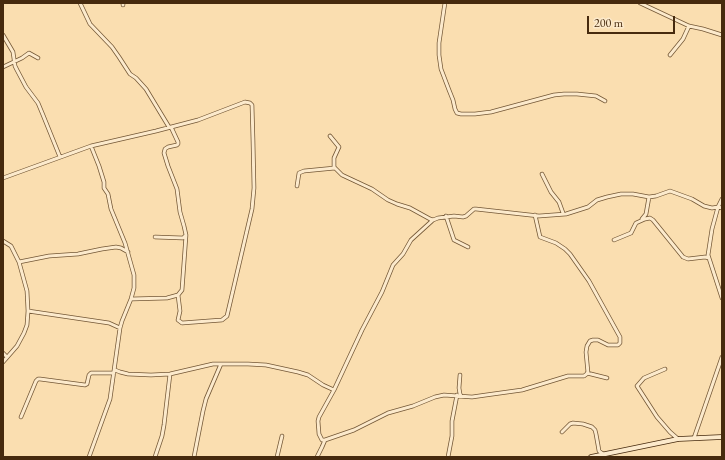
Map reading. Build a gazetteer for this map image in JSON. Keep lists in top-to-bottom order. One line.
{"scale_bar":"200 m"}
